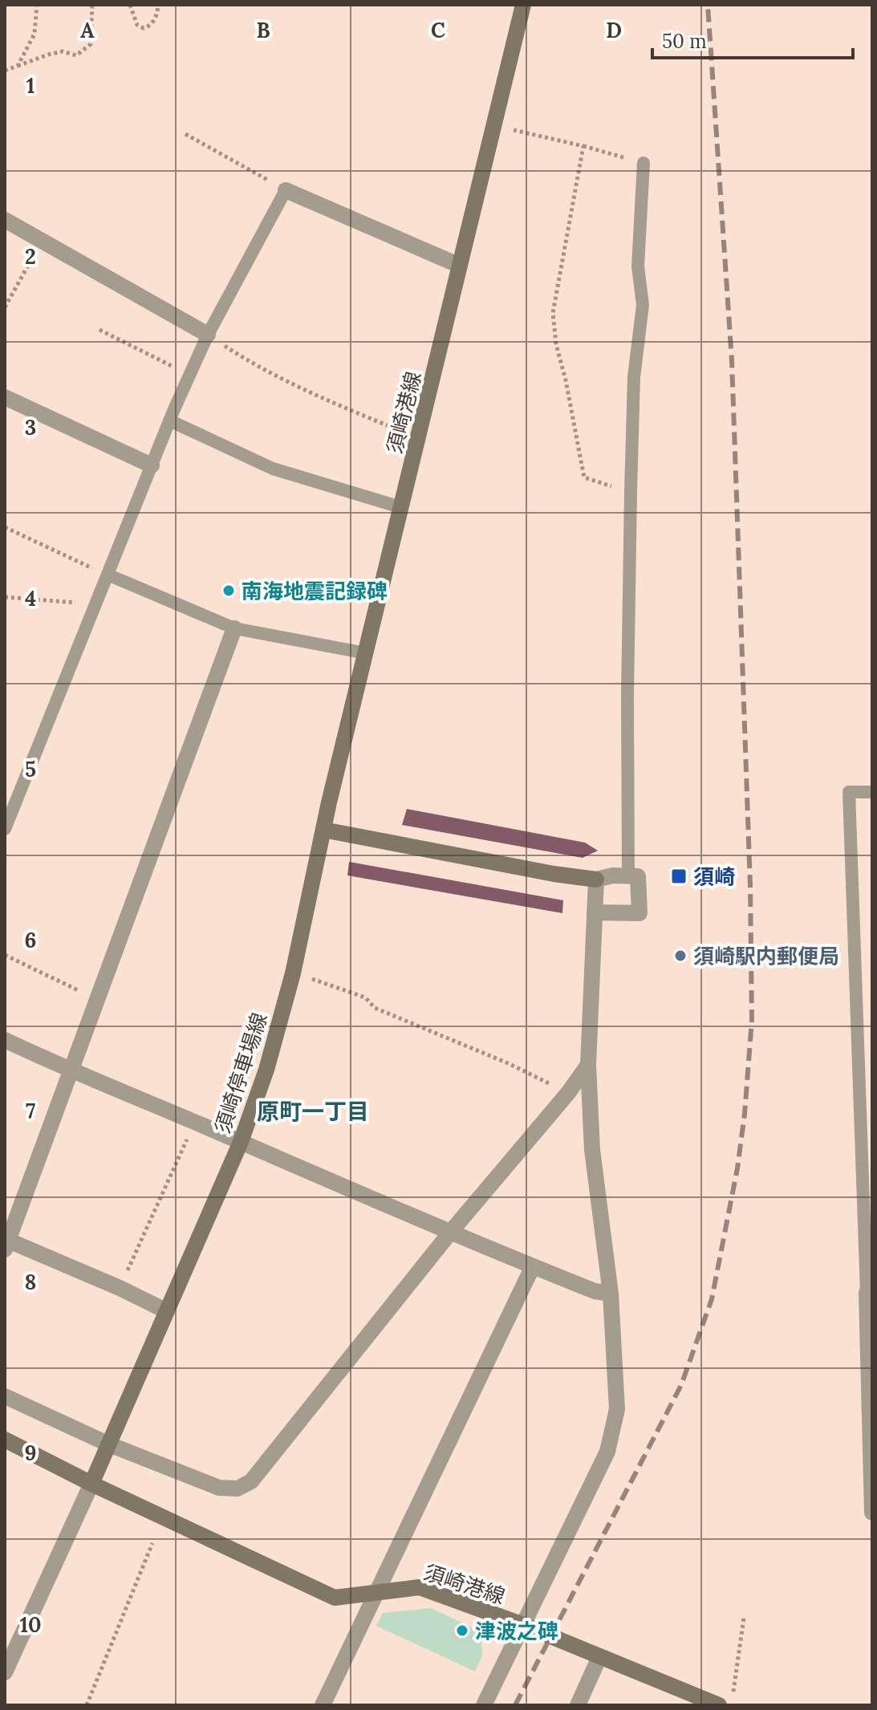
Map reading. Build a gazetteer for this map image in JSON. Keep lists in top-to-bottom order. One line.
{"streets":{"main road":["須崎港線","須崎停車場線"]},"crossings":[["須崎港線","須崎停車場線"]],"districts":["原町一丁目"],"places":{"other":["南海地震記録碑","須崎駅内郵便局","津波之碑"],"transit":["須崎"]},"scale_bar":"50 m","grid":{"columns":["A","B","C","D"],"rows":["1","2","3","4","5","6","7","8","9","10"]}}
